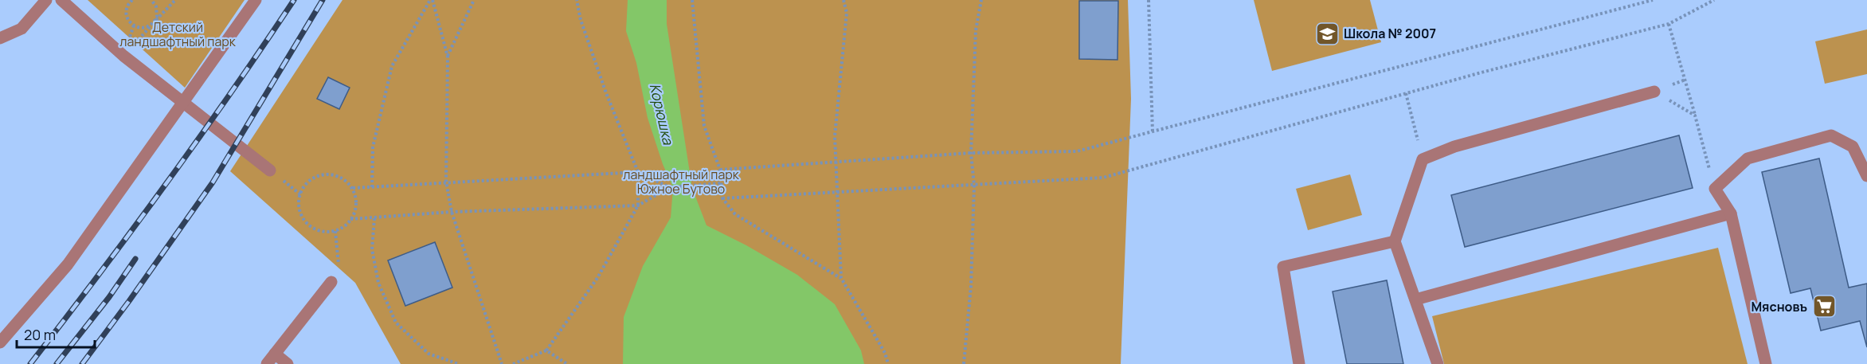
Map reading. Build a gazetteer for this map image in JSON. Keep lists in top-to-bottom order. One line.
{"water":["Корюшка"],"parks":["Детский ландшафтный парк","ландшафтный парк Южное Бутово"],"places":{"school or university":["Школа № 2007"],"supermarket":["Мясновъ"]},"scale_bar":"20 m"}
